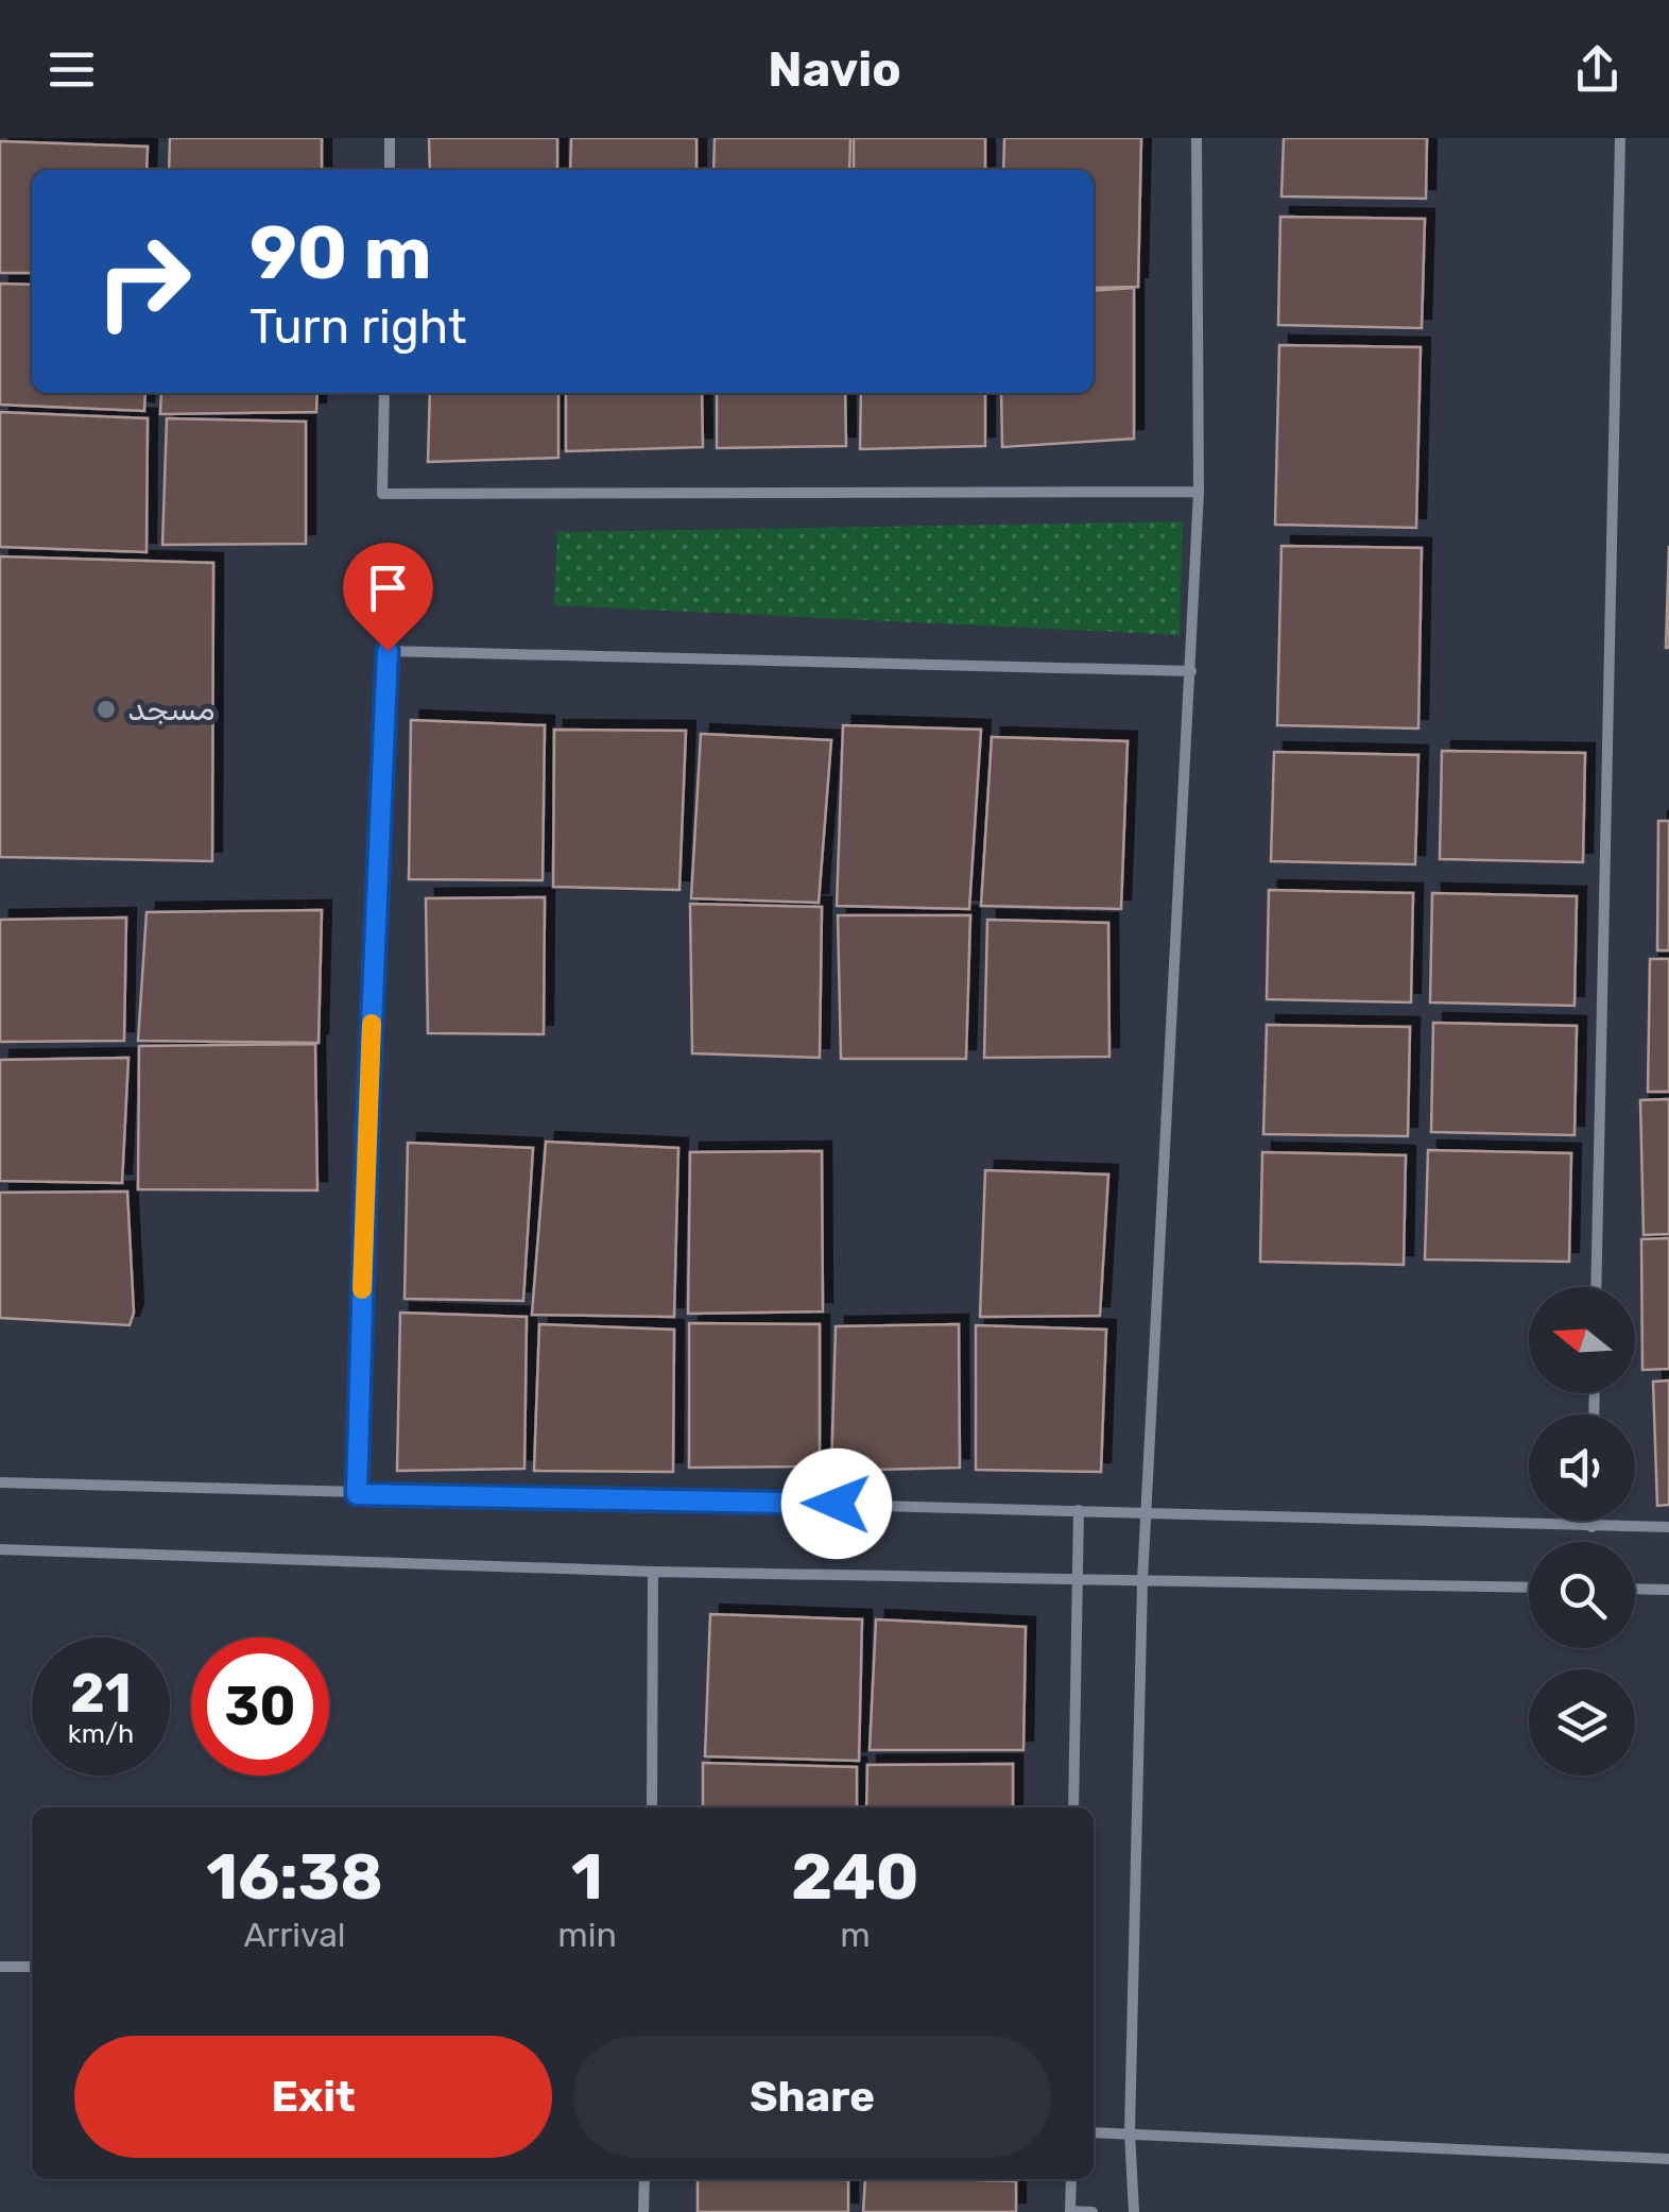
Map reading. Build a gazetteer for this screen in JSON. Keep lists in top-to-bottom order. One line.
{"places":["مسجد"],"north":"left","page":{"header":"Navio","turn":["90 m","Turn right"],"speed":"21 km/h","limit":"30","eta":["16:38","Arrival","1","min","240","m"],"buttons":["Exit","Share"]}}
